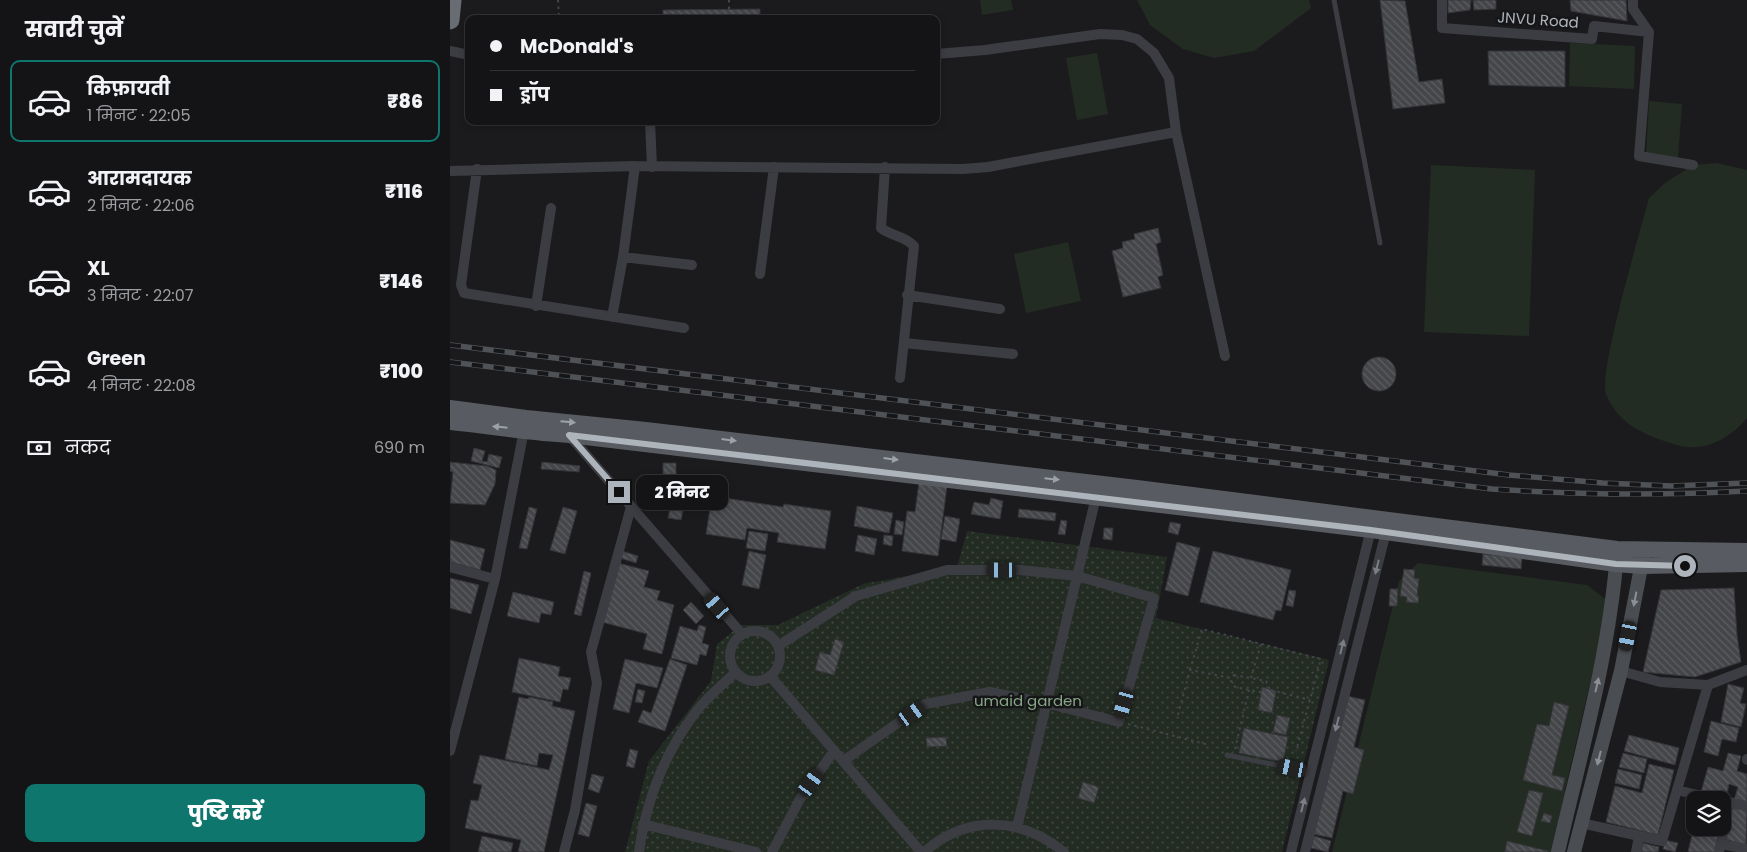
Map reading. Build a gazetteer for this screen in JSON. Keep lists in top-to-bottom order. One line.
{"streets":{"street":["JNVU Road"]},"parks":["umaid garden"],"page":{"heading":"सवारी चुनें","banner":["McDonald's","ड्रॉप"],"list":[{"name":"किफ़ायती","note":"1 मिनट · 22:05","value":"₹86"},{"name":"आरामदायक","note":"2 मिनट · 22:06","value":"₹116"},{"name":"XL","note":"3 मिनट · 22:07","value":"₹146"},{"name":"Green","note":"4 मिनट · 22:08","value":"₹100"}],"pay":["नकद","690 m"],"bubble":"2 मिनट","buttons":"पुष्टि करें"}}
